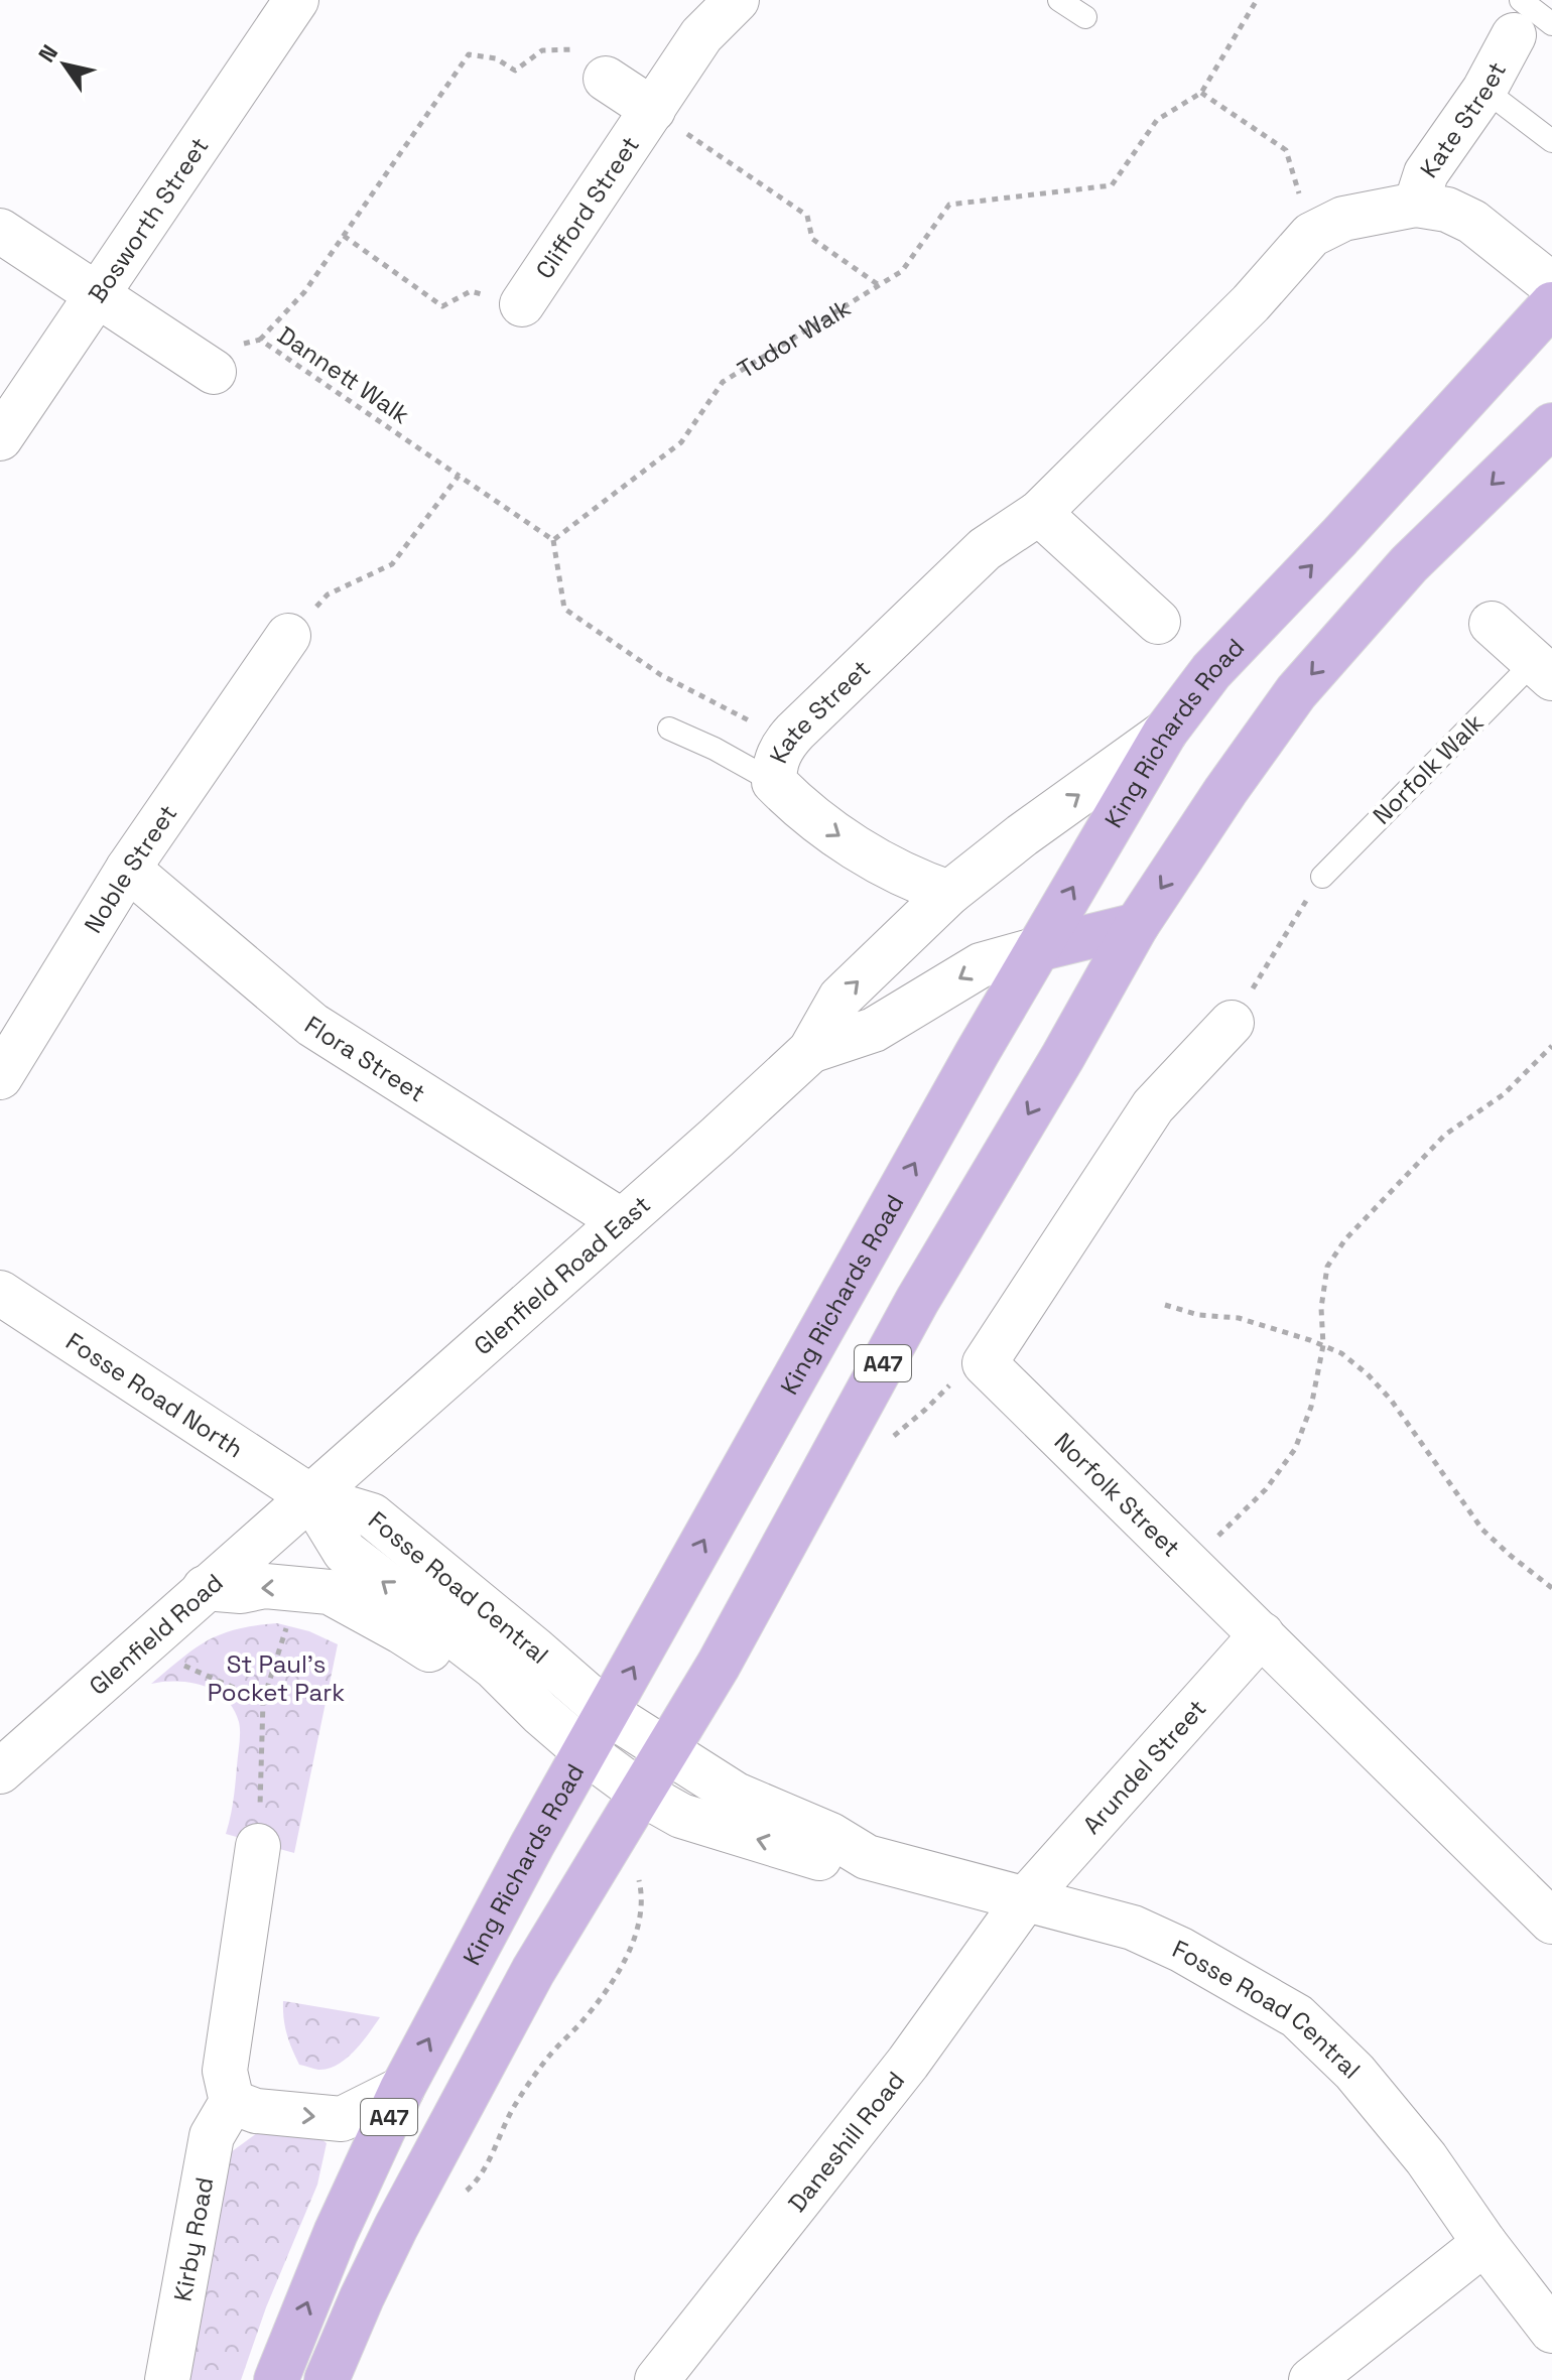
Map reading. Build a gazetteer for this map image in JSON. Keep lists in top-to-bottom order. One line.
{"streets":{"main road":["King Richards Road","A47"],"street":["Kate Street","Clifford Street","Bosworth Street","Noble Street","Flora Street","Glenfield Road East","Fosse Road North","Norfolk Street","Fosse Road Central","Glenfield Road","Arundel Street","Daneshill Road","Kirby Road"],"lane":["Norfolk Walk"],"path":["Tudor Walk","Dannett Walk"]},"crossings":[["Kate Street","Glenfield Road East"],["King Richards Road","Glenfield Road East"],["King Richards Road","Fosse Road Central"],["Noble Street","Flora Street"],["Flora Street","Glenfield Road East"],["Glenfield Road East","Fosse Road North"],["Glenfield Road East","Fosse Road Central"],["Glenfield Road East","Glenfield Road"],["A47","Fosse Road Central"],["Fosse Road North","Fosse Road Central"],["Fosse Road North","Glenfield Road"],["Norfolk Street","Arundel Street"],["Fosse Road Central","Glenfield Road"],["Fosse Road Central","Arundel Street"],["Fosse Road Central","Daneshill Road"],["Arundel Street","Daneshill Road"]],"parks":["St Paul's Pocket Park"],"north":"top left"}
